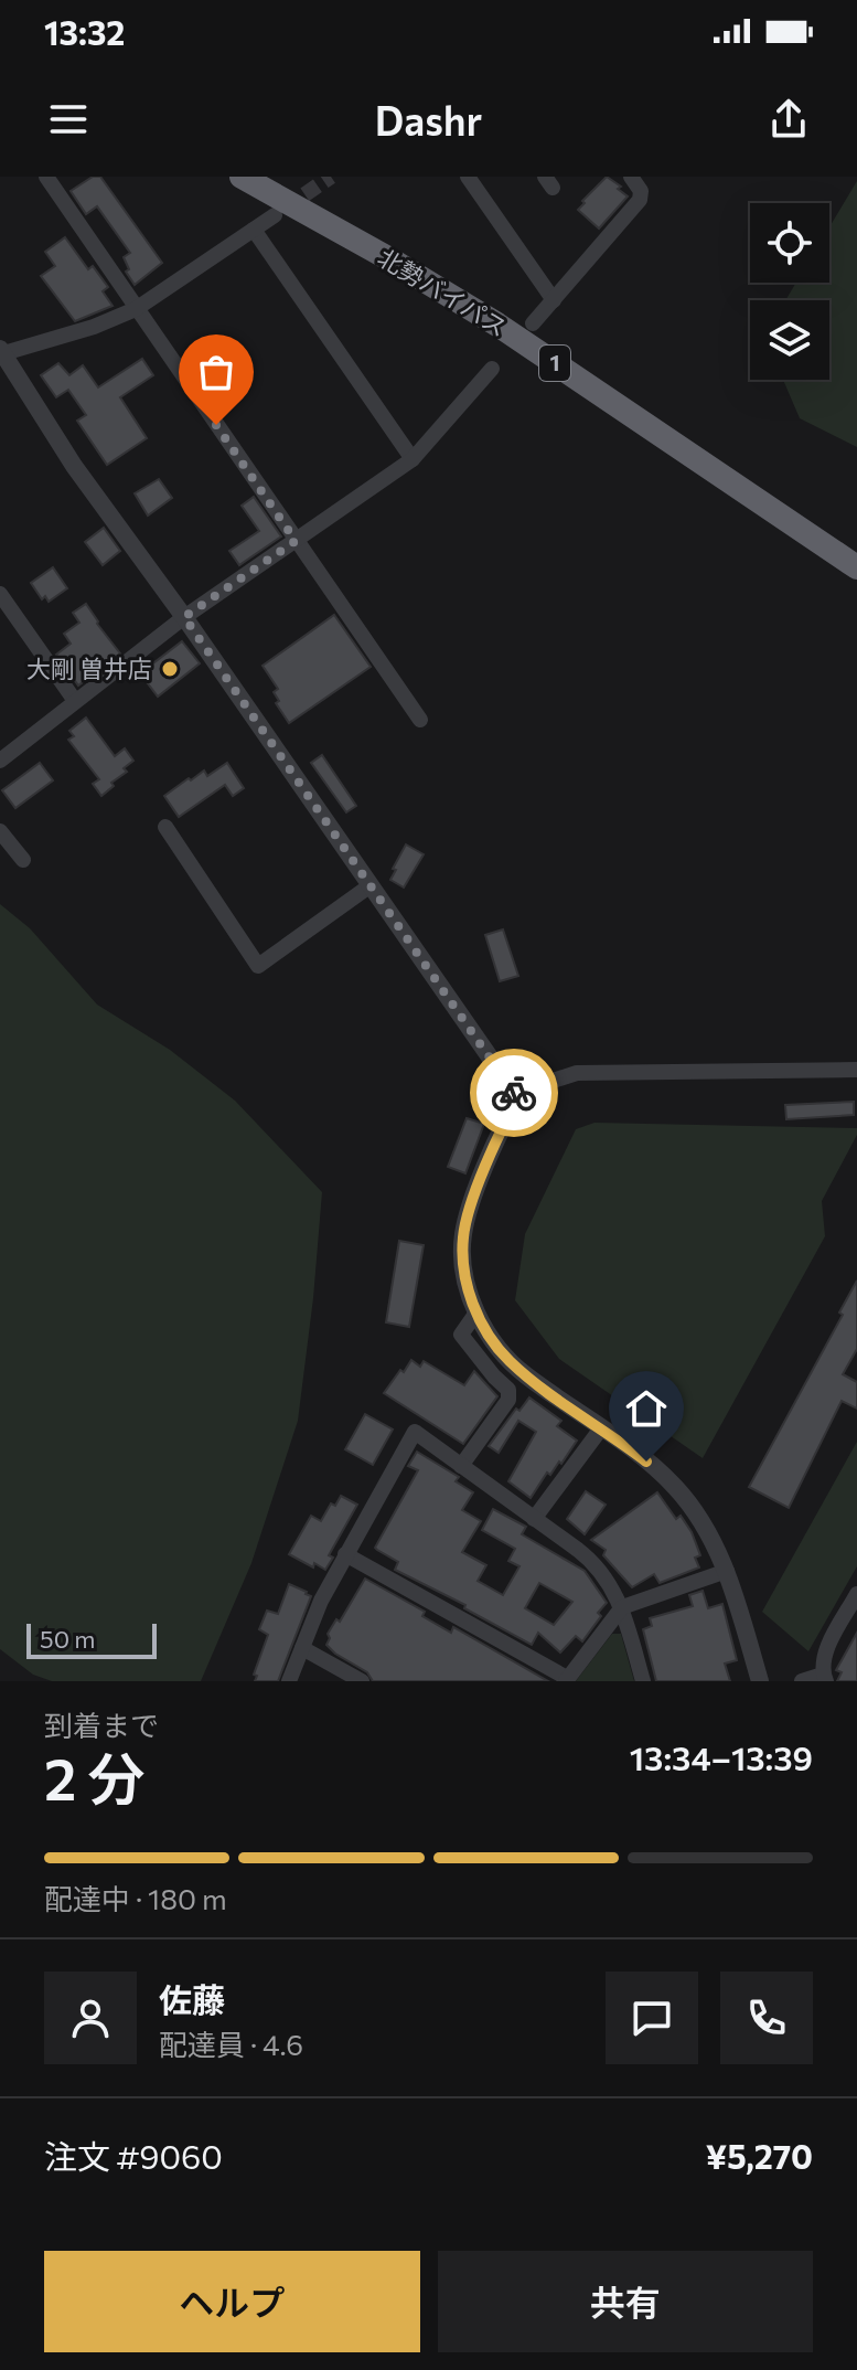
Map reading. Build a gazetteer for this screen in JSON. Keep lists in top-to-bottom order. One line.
{"streets":{"highway":["北勢バイパス","1"]},"places":["大剛 曽井店"],"scale_bar":"50 m","page":{"status":"13:32","header":"Dashr","scale":"50 m","heading":["2 分","到着まで","13:34–13:39"],"panel":["佐藤","配達員 · 4.6","注文 #9060","¥5,270"],"bar":"配達中 · 180 m","buttons":["ヘルプ","共有"]}}
